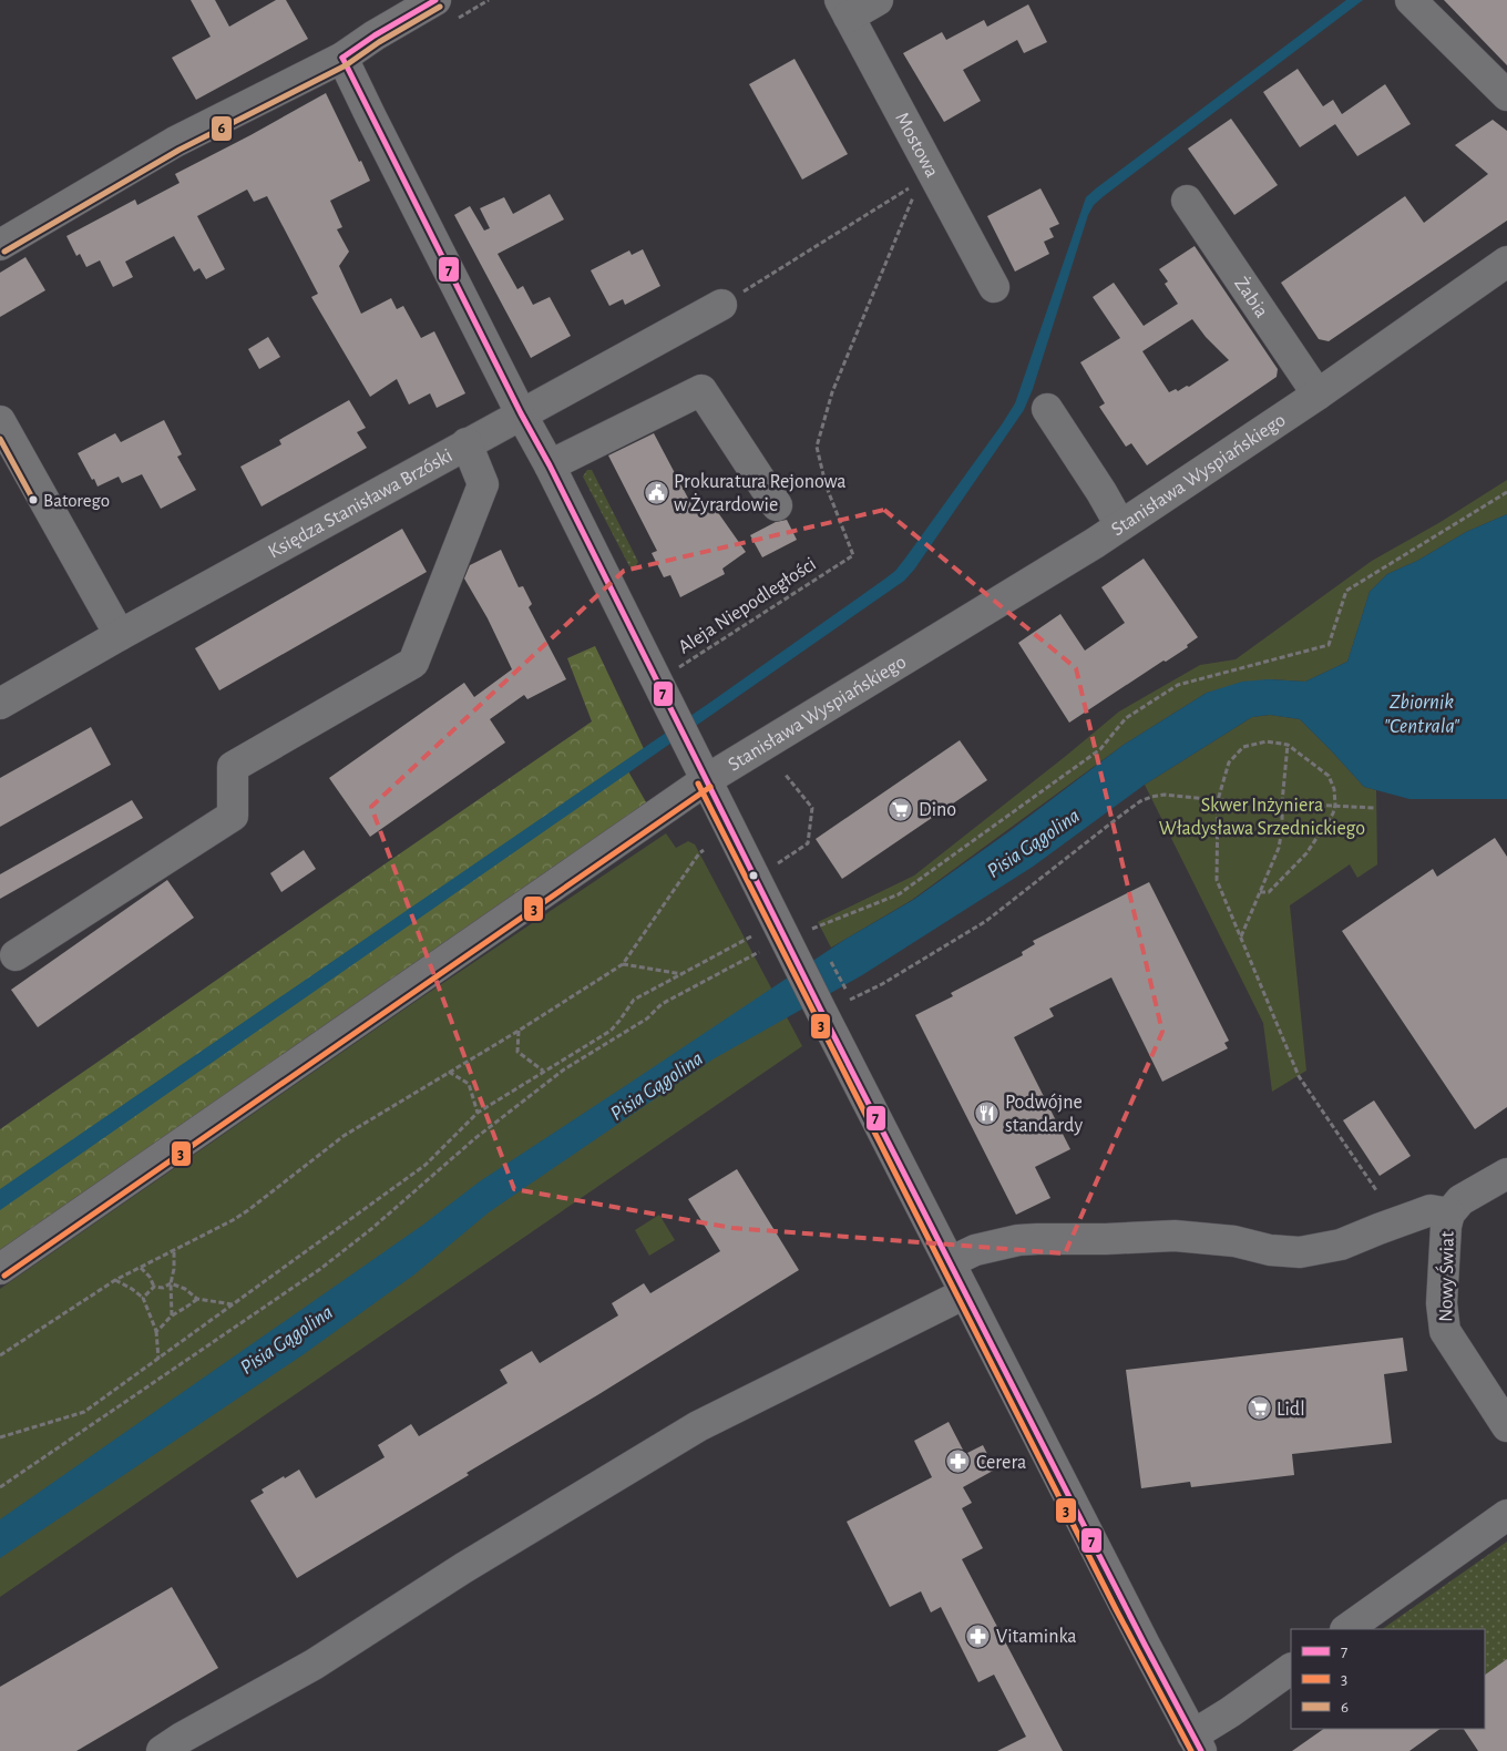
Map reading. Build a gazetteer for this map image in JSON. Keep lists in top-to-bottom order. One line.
{"streets":{"street":["Mostowa","Żabia","Stanisława Wyspiańskiego","Księdza Stanisława Brzóski","Nowy Świat"],"path":["Aleja Niepodległości"]},"crossings":[["Mostowa","Aleja Niepodległości"],["Żabia","Stanisława Wyspiańskiego"]],"water":["Zbiornik \"Centrala\"","Pisia Gągolina"],"parks":["Skwer Inżyniera Władysława Srzednickiego"],"places":{"public building":["Prokuratura Rejonowa w Żyrardowie"],"other":["Batorego"],"supermarket":["Dino","Lidl"],"restaurant":["Podwójne standardy"],"pharmacy":["Cerera","Vitaminka"]},"lines":["transit line 7","transit line 6","transit line 3"],"legend":["7","3","6"]}
